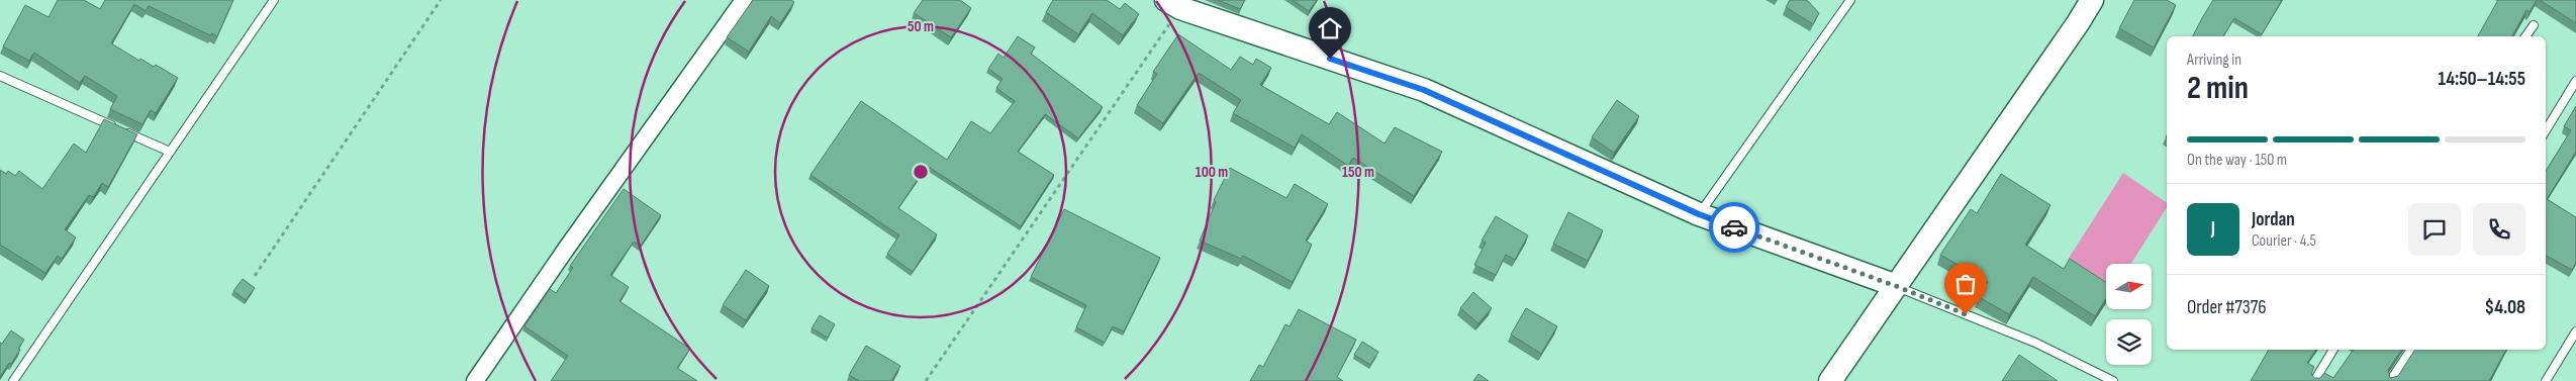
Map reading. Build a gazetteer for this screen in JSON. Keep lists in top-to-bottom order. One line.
{"north":"right","page":{"heading":["2 min","Arriving in","14:50–14:55"],"panel":["Jordan","Courier · 4.5","Order #7376","$4.08"],"bar":"On the way · 150 m","round":"J"},"rings":["50 m","100 m","150 m"]}
